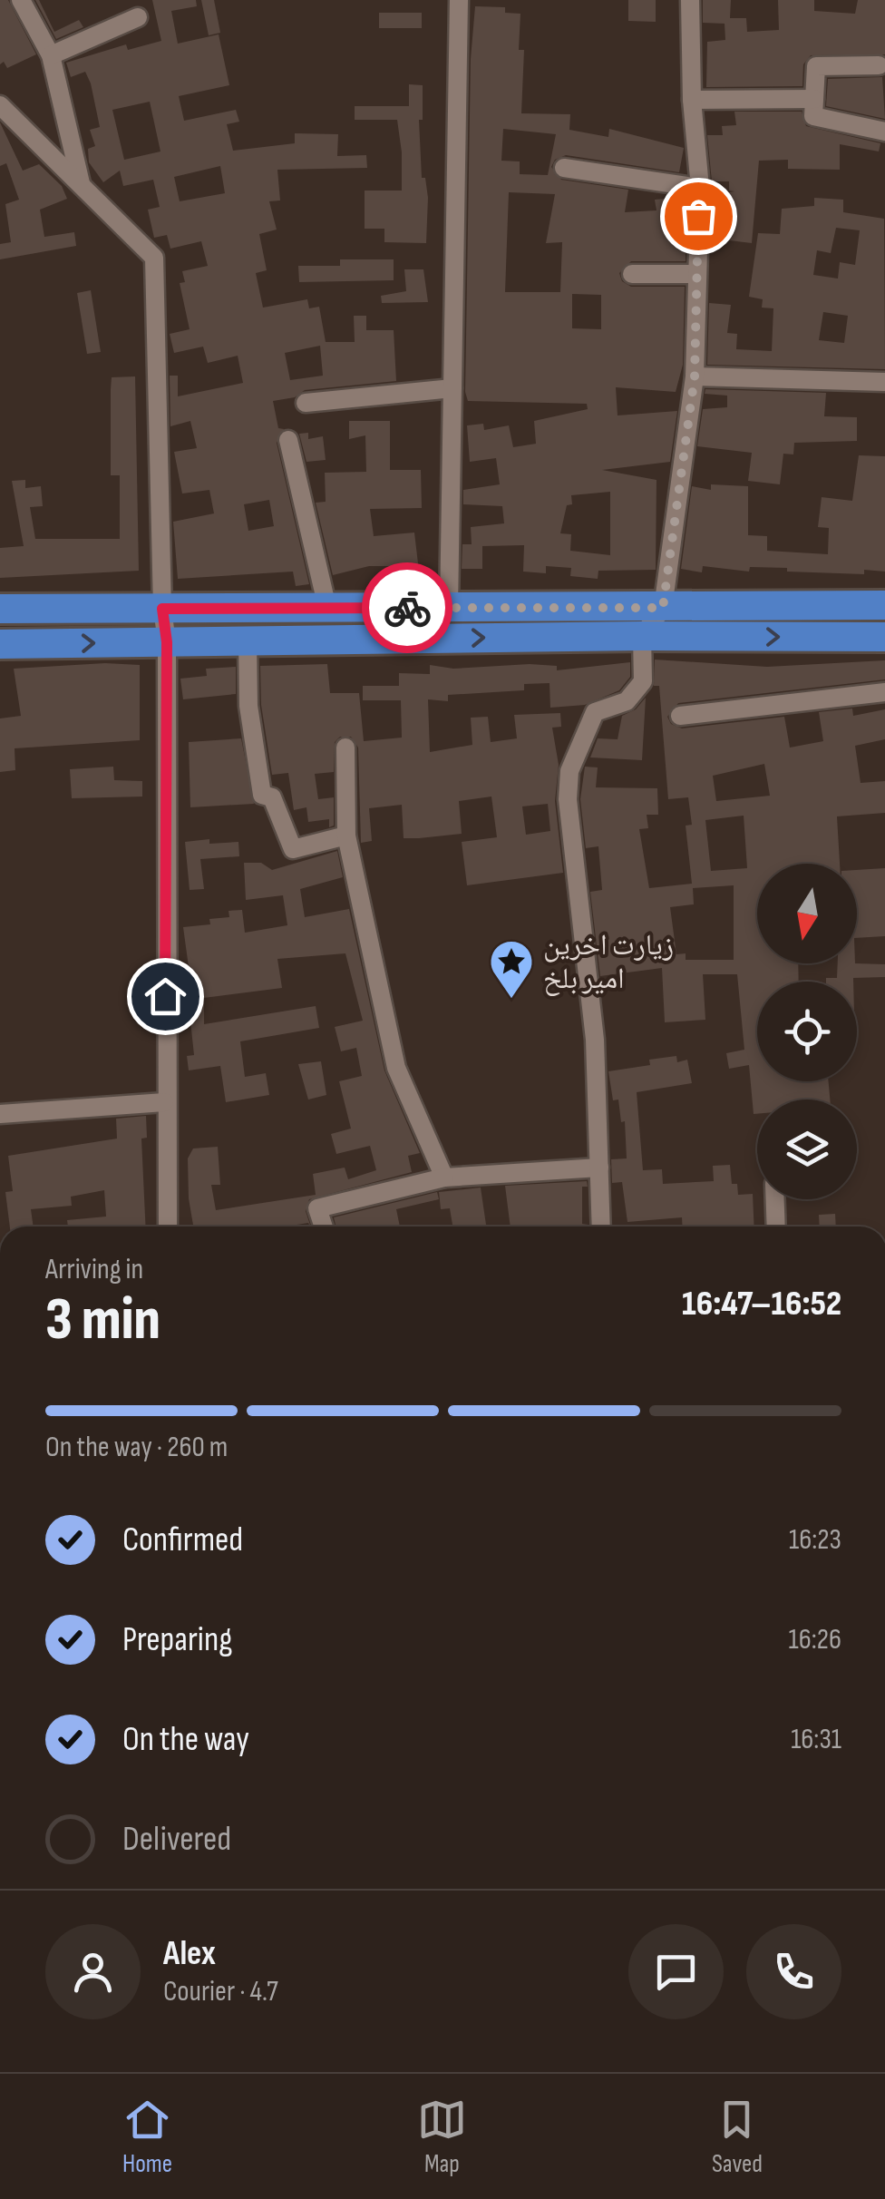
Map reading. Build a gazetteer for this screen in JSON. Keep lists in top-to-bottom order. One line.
{"places":{"place":["زیارت اخرین امیر بلخ"]},"north":"bottom","page":{"heading":["3 min","Arriving in","16:47–16:52"],"panel":["Alex","Courier · 4.7"],"bar":"On the way · 260 m","list":[["Confirmed","16:23"],["Preparing","16:26"],["On the way","16:31"],"Delivered"],"tabs":["Home","Map","Saved"]}}
